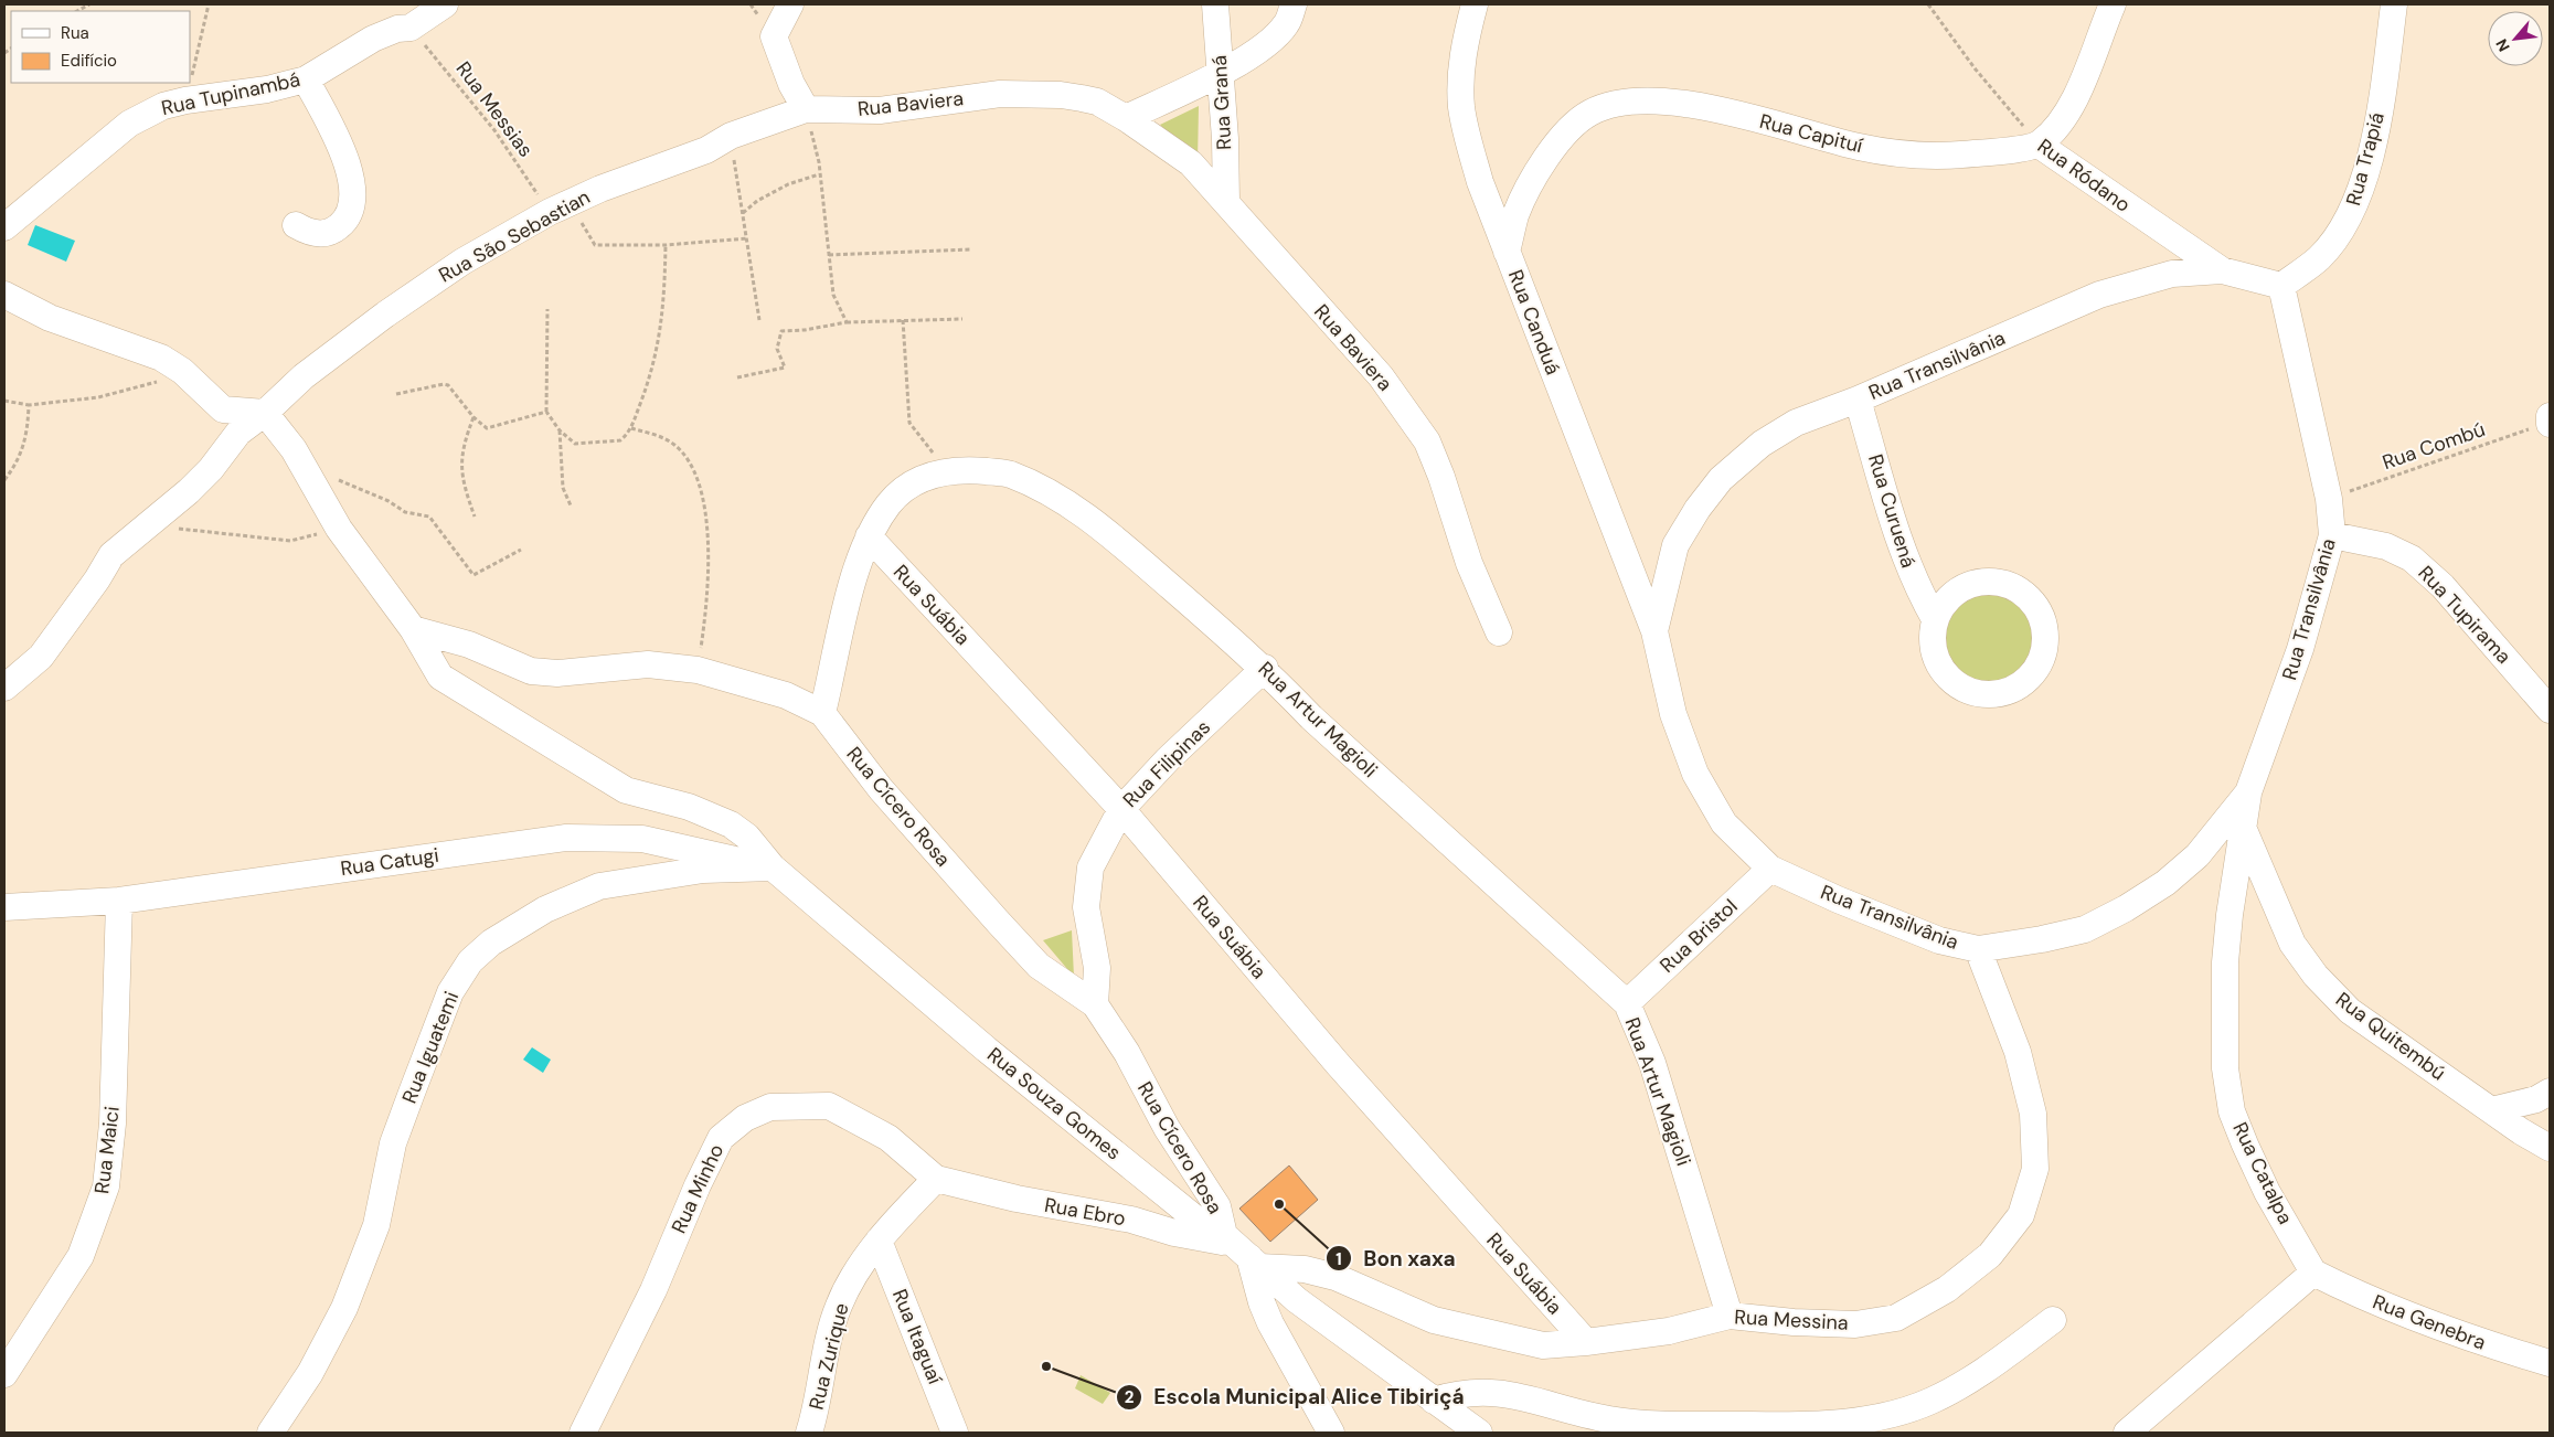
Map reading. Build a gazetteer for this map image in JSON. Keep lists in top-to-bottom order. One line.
{"streets":{"street":["Rua Tupinambá","Rua Graná","Rua Baviera","Rua Capituí","Rua Trapiá","Rua Ródano","Rua São Sebastian","Rua Canduá","Rua Transilvânia","Rua Curuená","Rua Suábia","Rua Tupirama","Rua Artur Magioli","Rua Filipinas","Rua Cícero Rosa","Rua Catugi","Rua Bristol","Rua Quitembú","Rua Iguatemi","Rua Souza Gomes","Rua Maici","Rua Catalpa","Rua Minho","Rua Ebro","Rua Messina","Rua Genebra","Rua Itaguaí","Rua Zurique"],"path":["Rua Messias","Rua Combú"]},"crossings":[["Rua Tupinambá","Rua Messias"],["Rua Graná","Rua Baviera"],["Rua Baviera","Rua São Sebastian"],["Rua Messias","Rua São Sebastian"],["Rua Capituí","Rua Ródano"],["Rua Capituí","Rua Canduá"],["Rua Trapiá","Rua Transilvânia"],["Rua Ródano","Rua Transilvânia"],["Rua São Sebastian","Rua Souza Gomes"],["Rua Canduá","Rua Transilvânia"],["Rua Transilvânia","Rua Combú"],["Rua Transilvânia","Rua Curuená"],["Rua Transilvânia","Rua Tupirama"],["Rua Transilvânia","Rua Bristol"],["Rua Transilvânia","Rua Catalpa"],["Rua Transilvânia","Rua Messina"],["Rua Suábia","Rua Artur Magioli"],["Rua Suábia","Rua Filipinas"],["Rua Suábia","Rua Messina"],["Rua Artur Magioli","Rua Filipinas"],["Rua Artur Magioli","Rua Cícero Rosa"],["Rua Artur Magioli","Rua Bristol"],["Rua Artur Magioli","Rua Messina"],["Rua Filipinas","Rua Cícero Rosa"],["Rua Cícero Rosa","Rua Souza Gomes"],["Rua Cícero Rosa","Rua Ebro"],["Rua Cícero Rosa","Rua Messina"],["Rua Catugi","Rua Iguatemi"],["Rua Catugi","Rua Souza Gomes"],["Rua Catugi","Rua Maici"],["Rua Quitembú","Rua Catalpa"],["Rua Iguatemi","Rua Souza Gomes"],["Rua Souza Gomes","Rua Ebro"],["Rua Souza Gomes","Rua Messina"],["Rua Catalpa","Rua Genebra"],["Rua Minho","Rua Ebro"],["Rua Minho","Rua Zurique"],["Rua Ebro","Rua Messina"],["Rua Ebro","Rua Zurique"],["Rua Itaguaí","Rua Zurique"]],"places":["Bon xaxa","Escola Municipal Alice Tibiriçá"],"legend":["Rua","Edifício"],"north":"bottom left"}
